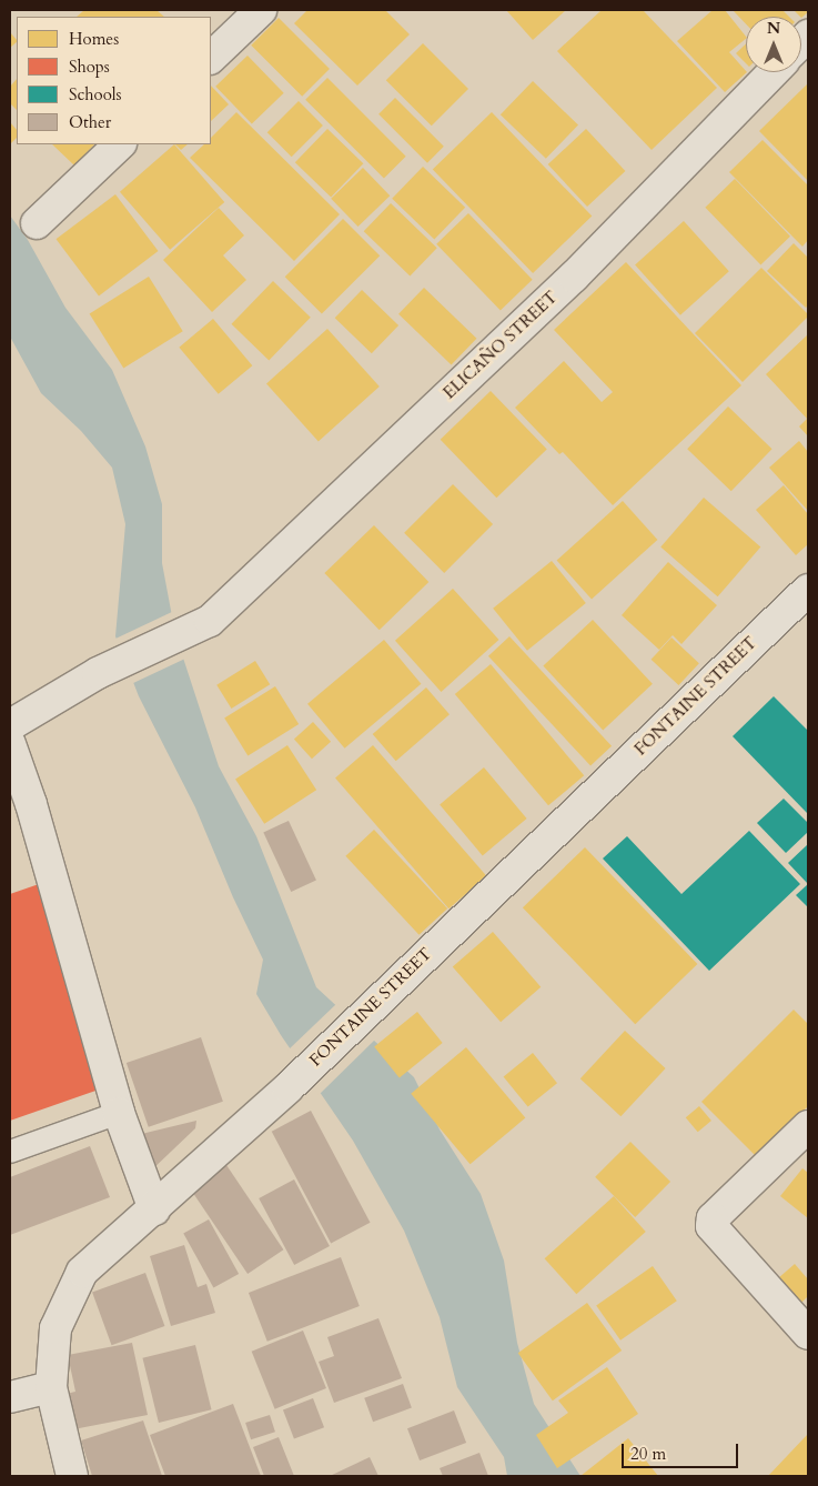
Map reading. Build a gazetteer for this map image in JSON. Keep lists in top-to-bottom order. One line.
{"streets":{"street":["ELICAÑO STREET","FONTAINE STREET"]},"legend":["Homes","Shops","Schools","Other"],"scale_bar":"20 m","north":"top"}
